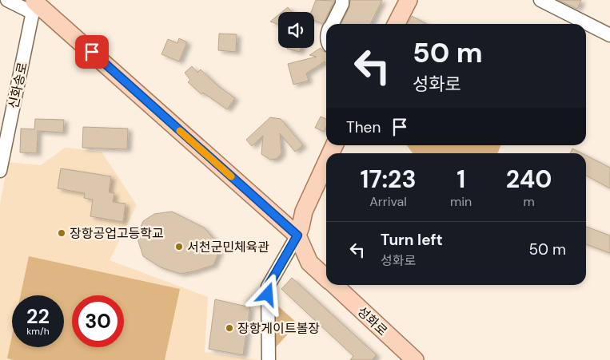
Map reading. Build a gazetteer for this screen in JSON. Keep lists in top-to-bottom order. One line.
{"streets":{"main road":["성화로"],"street":["신화송로"]},"crossings":[["신화송로","성화로"]],"places":["장항공업고등학교","서천군민체육관","장항게이트볼장"],"page":{"turn":["50 m","성화로"],"then":"Then","eta":["17:23","Arrival","1","min","240","m"],"list":[{"name":"Turn left","note":"성화로","value":"50 m"}],"speed":"22 km/h","limit":"30"}}
